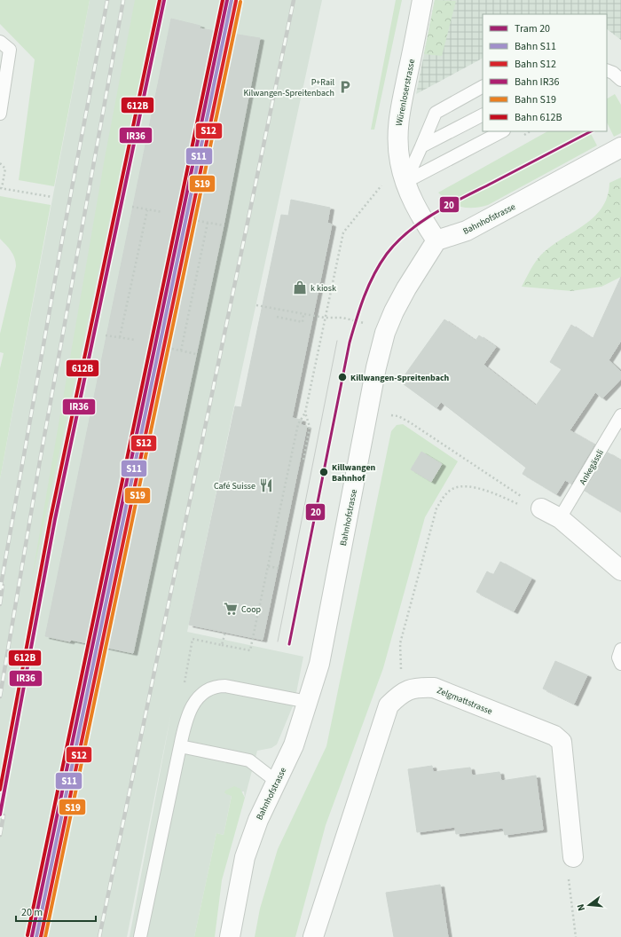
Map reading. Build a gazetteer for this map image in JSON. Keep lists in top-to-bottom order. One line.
{"streets":{"street":["Würenloserstrasse","Bahnhofstrasse","Zelgmattstrasse"],"lane":["Ankegässli"]},"crossings":[["Würenloserstrasse","Bahnhofstrasse"]],"places":{"parking":["P+Rail Kilwangen-Spreitenbach"],"shop":["k kiosk"],"other":["Killwangen-Spreitenbach","Killwangen Bahnhof"],"restaurant":["Café Suisse"],"supermarket":["Coop"]},"lines":["rail line S11","rail line IR36","rail line 612B","rail line S12","rail line S19","tram line 20"],"legend":["Tram 20","Bahn S11","Bahn S12","Bahn IR36","Bahn S19","Bahn 612B"],"scale_bar":"20 m","north":"left"}
